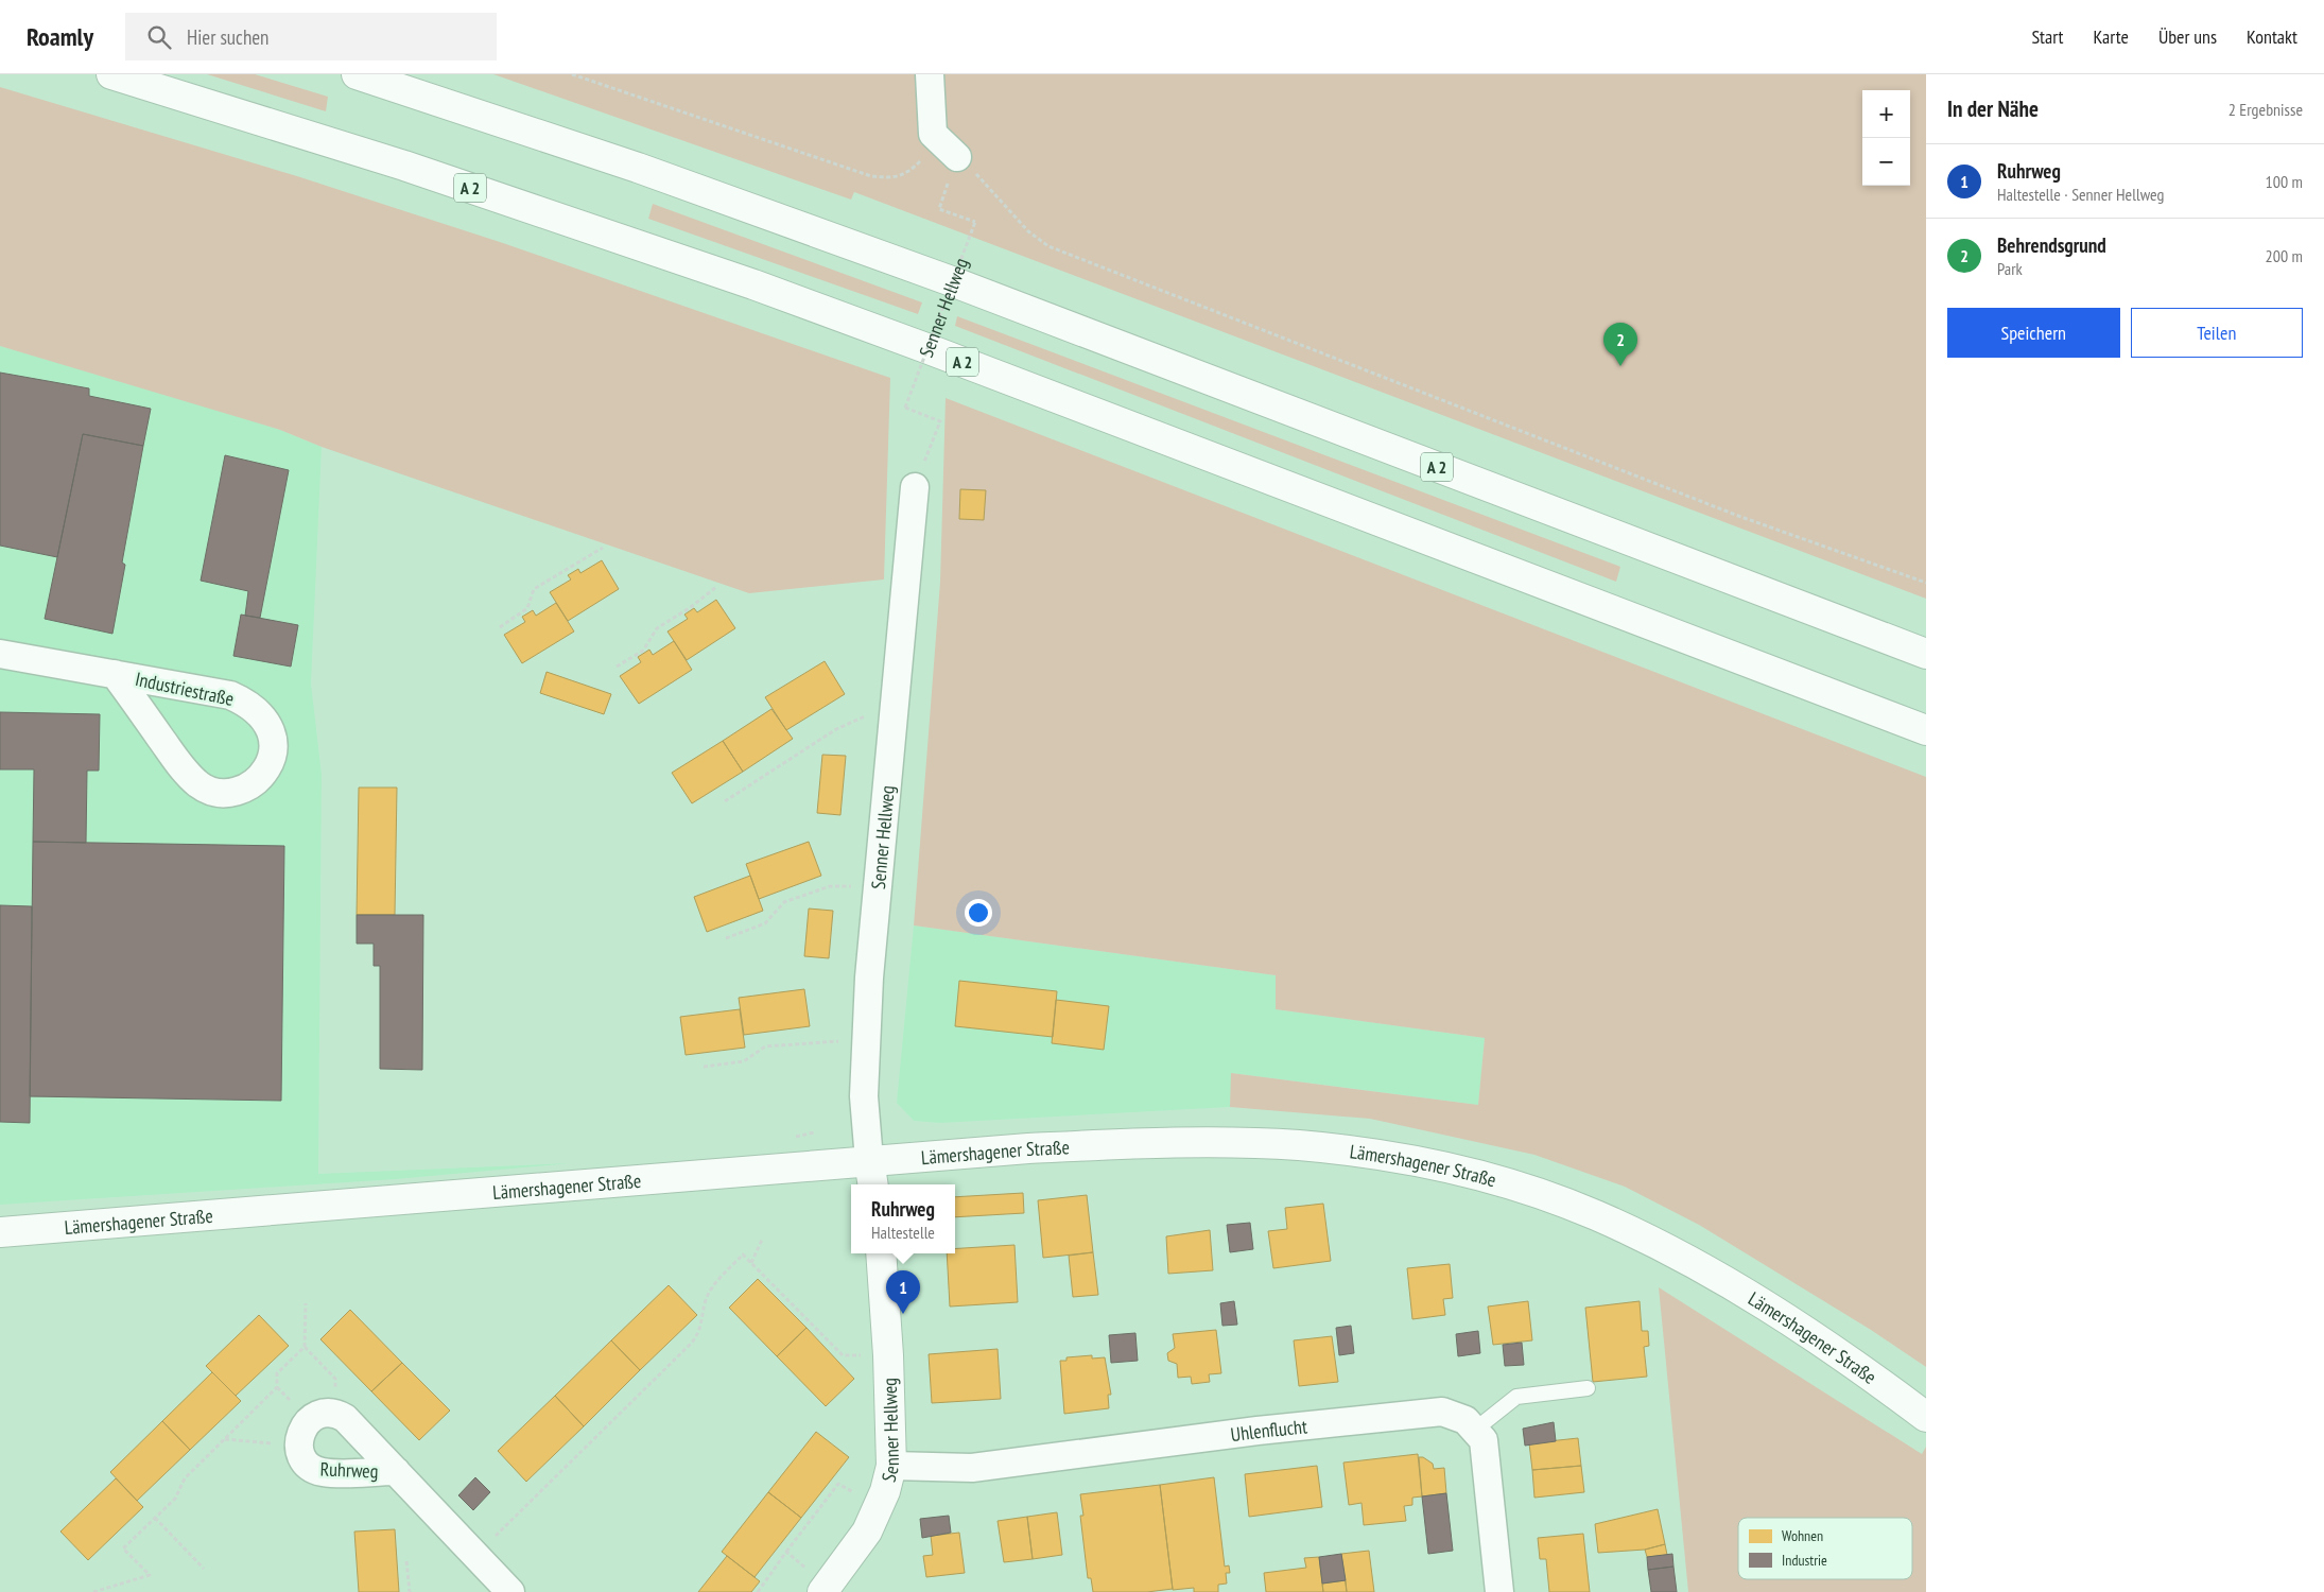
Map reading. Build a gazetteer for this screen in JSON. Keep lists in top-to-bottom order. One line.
{"streets":{"main road":["A 2","Senner Hellweg","Lämershagener Straße"],"street":["Industriestraße","Uhlenflucht","Ruhrweg"]},"crossings":[["Senner Hellweg","Lämershagener Straße"],["Senner Hellweg","Uhlenflucht"]],"legend":["Wohnen","Industrie"],"page":{"header":"Roamly","search":"Hier suchen","nav":["Start","Karte","Über uns","Kontakt"],"heading":["In der Nähe","2 Ergebnisse"],"map_buttons":["+","−"],"list":[{"mark":"1","name":"Ruhrweg","note":"Haltestelle · Senner Hellweg","value":"100 m"},{"mark":"2","name":"Behrendsgrund","note":"Park","value":"200 m"}],"buttons":["Speichern","Teilen"],"pins":["2","1"],"popup":["Ruhrweg","Haltestelle"]}}
